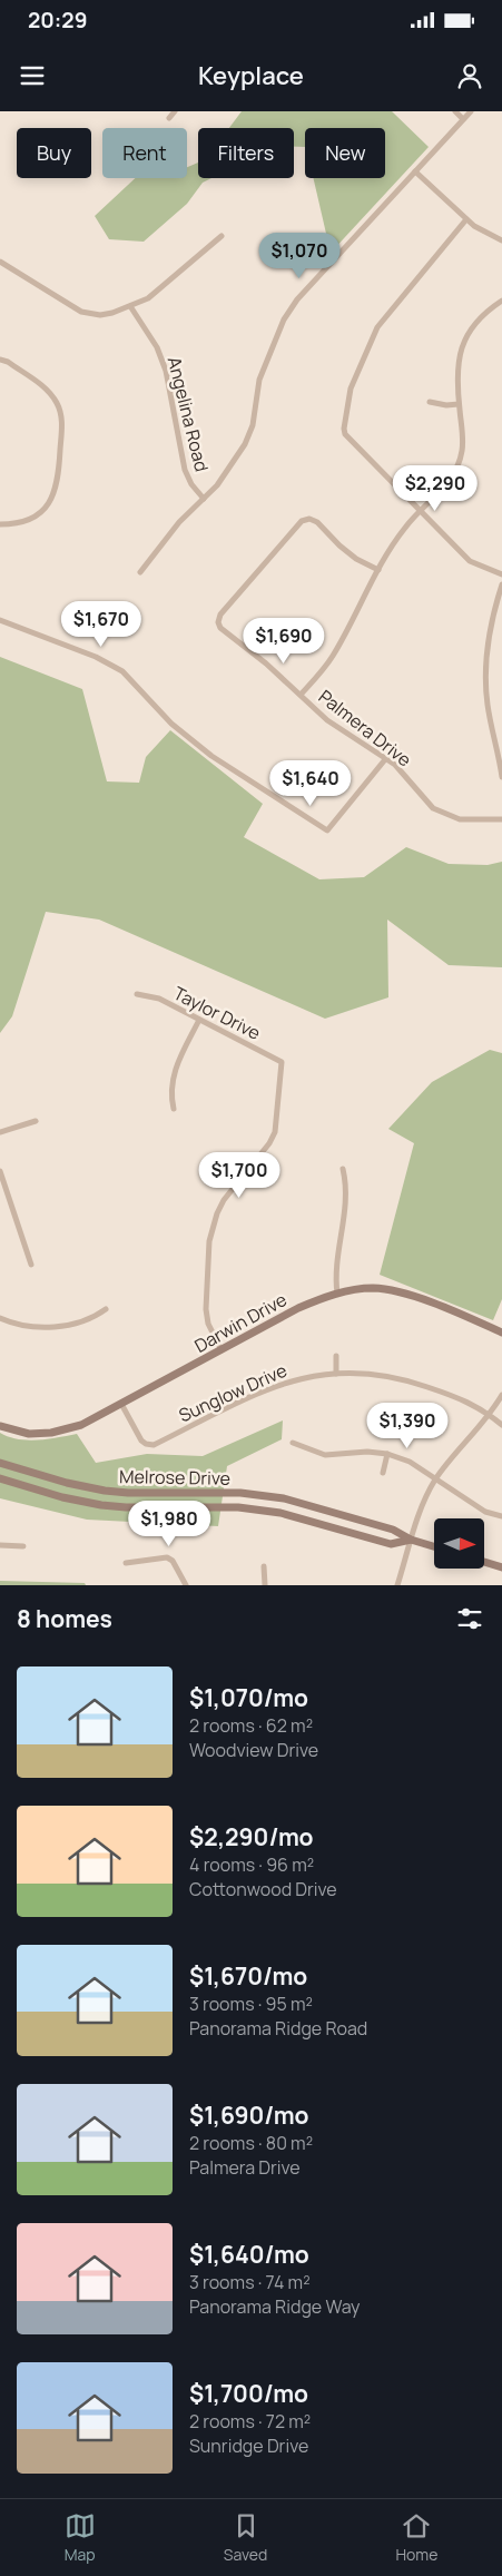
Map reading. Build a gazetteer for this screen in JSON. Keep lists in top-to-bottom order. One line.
{"streets":{"main road":["Darwin Drive","Melrose Drive"],"street":["Angelina Road","Palmera Drive","Taylor Drive","Sunglow Drive"]},"crossings":[["Taylor Drive","Darwin Drive"],["Darwin Drive","Sunglow Drive"]],"north":"right","page":{"status":"20:29","header":"Keyplace","chip":["Buy","Rent","Filters","New"],"price":["$1,070","$2,290","$1,670","$1,690","$1,640","$1,700","$1,390","$1,980"],"heading":"8 homes","list":[{"name":"$1,070/mo","note":"2 rooms · 62 m² · Woodview Drive"},{"name":"$2,290/mo","note":"4 rooms · 96 m² · Cottonwood Drive"},{"name":"$1,670/mo","note":"3 rooms · 95 m² · Panorama Ridge Road"},{"name":"$1,690/mo","note":"2 rooms · 80 m² · Palmera Drive"},{"name":"$1,640/mo","note":"3 rooms · 74 m² · Panorama Ridge Way"},{"name":"$1,700/mo","note":"2 rooms · 72 m² · Sunridge Drive"}],"tabs":["Map","Saved","Home"]}}
